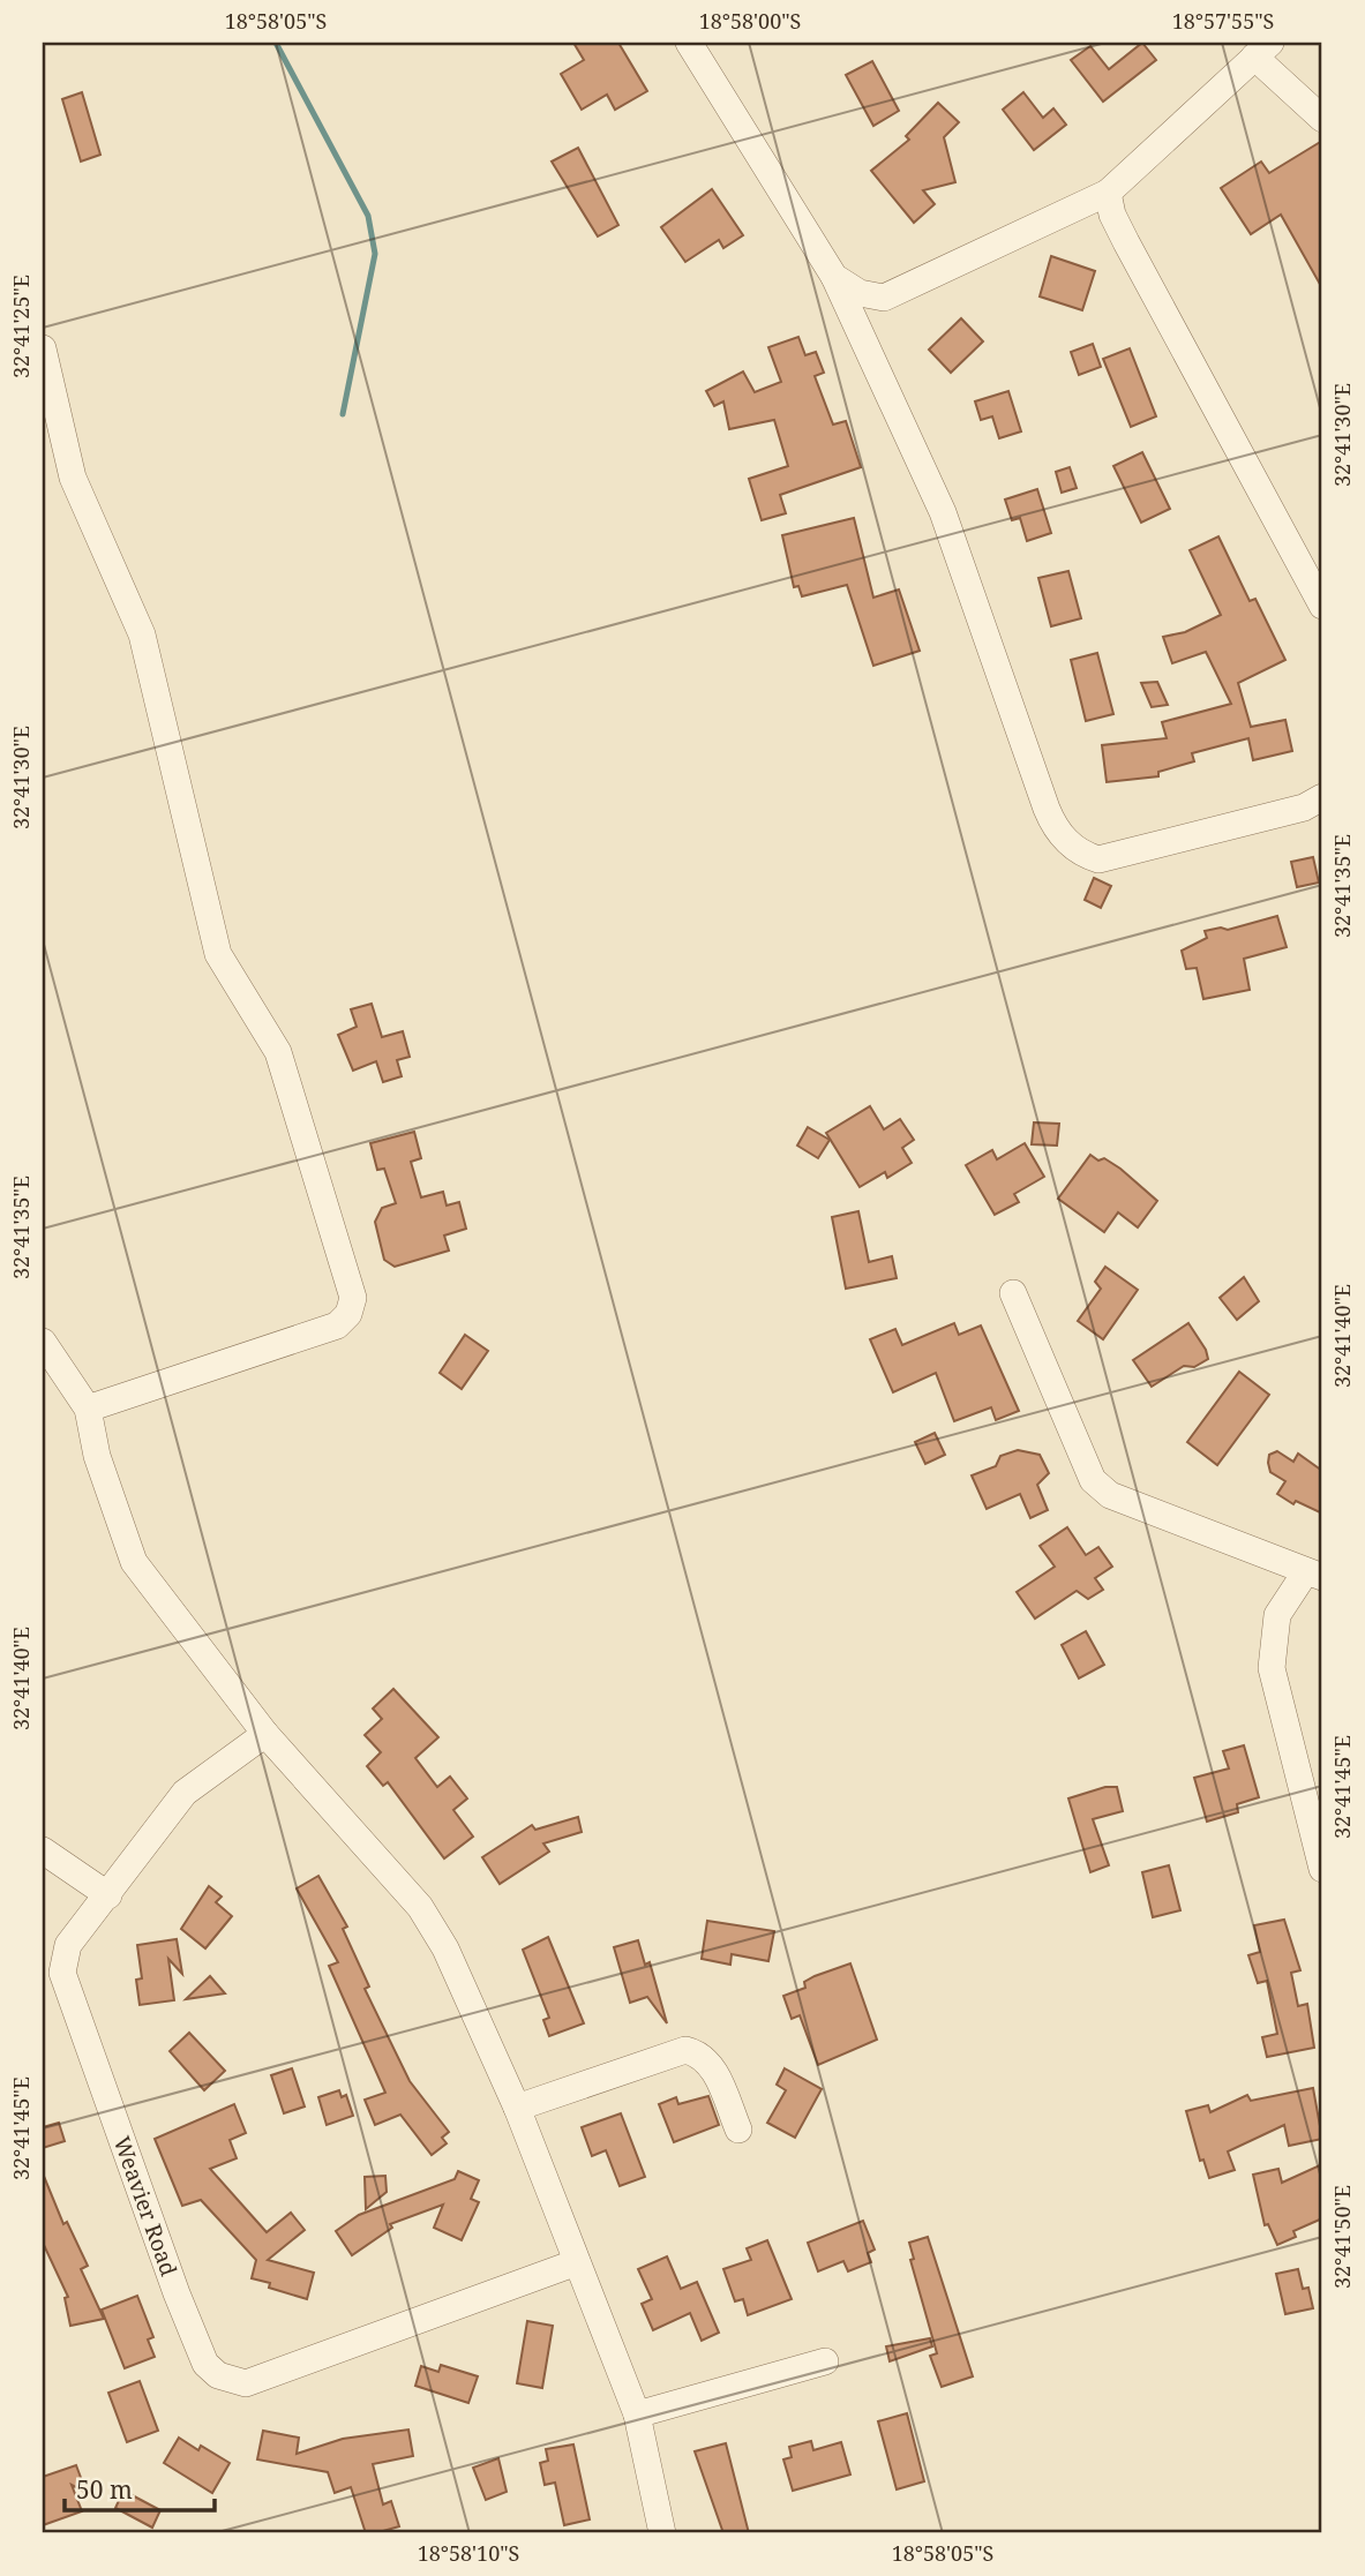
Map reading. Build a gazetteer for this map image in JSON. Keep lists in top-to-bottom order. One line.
{"streets":{"street":["Weavier Road"]},"scale_bar":"50 m","coordinates":["18°58'05\"S","18°58'00\"S","18°57'55\"S","32°41'25\"E","32°41'30\"E","32°41'35\"E","32°41'40\"E","32°41'45\"E","32°41'50\"E","18°58'10\"S"]}
